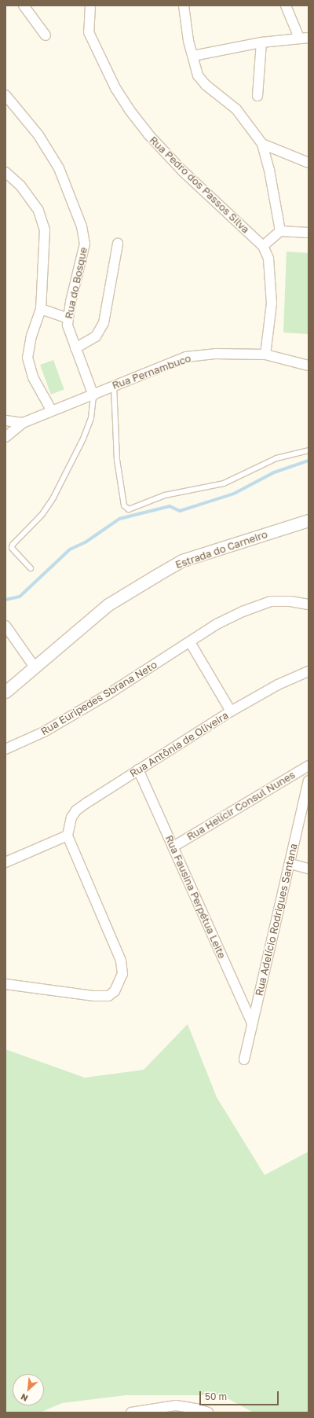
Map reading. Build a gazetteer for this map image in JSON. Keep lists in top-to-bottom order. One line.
{"streets":{"street":["Rua Pedro dos Passos Silva","Rua do Bosque","Rua Pernambuco","Estrada do Carneiro","Rua Euripedes Sbrana Neto","Rua Antônia de Oliveira","Rua Helícir Consul Nunes","Rua Fausina Perpétua Leite","Rua Adelício Rodrigues Santana"]},"crossings":[["Rua Pedro dos Passos Silva","Rua Pernambuco"],["Rua do Bosque","Rua Pernambuco"],["Rua Antônia de Oliveira","Rua Fausina Perpétua Leite"],["Rua Helícir Consul Nunes","Rua Fausina Perpétua Leite"],["Rua Fausina Perpétua Leite","Rua Adelício Rodrigues Santana"]],"scale_bar":"50 m","north":"bottom left"}
